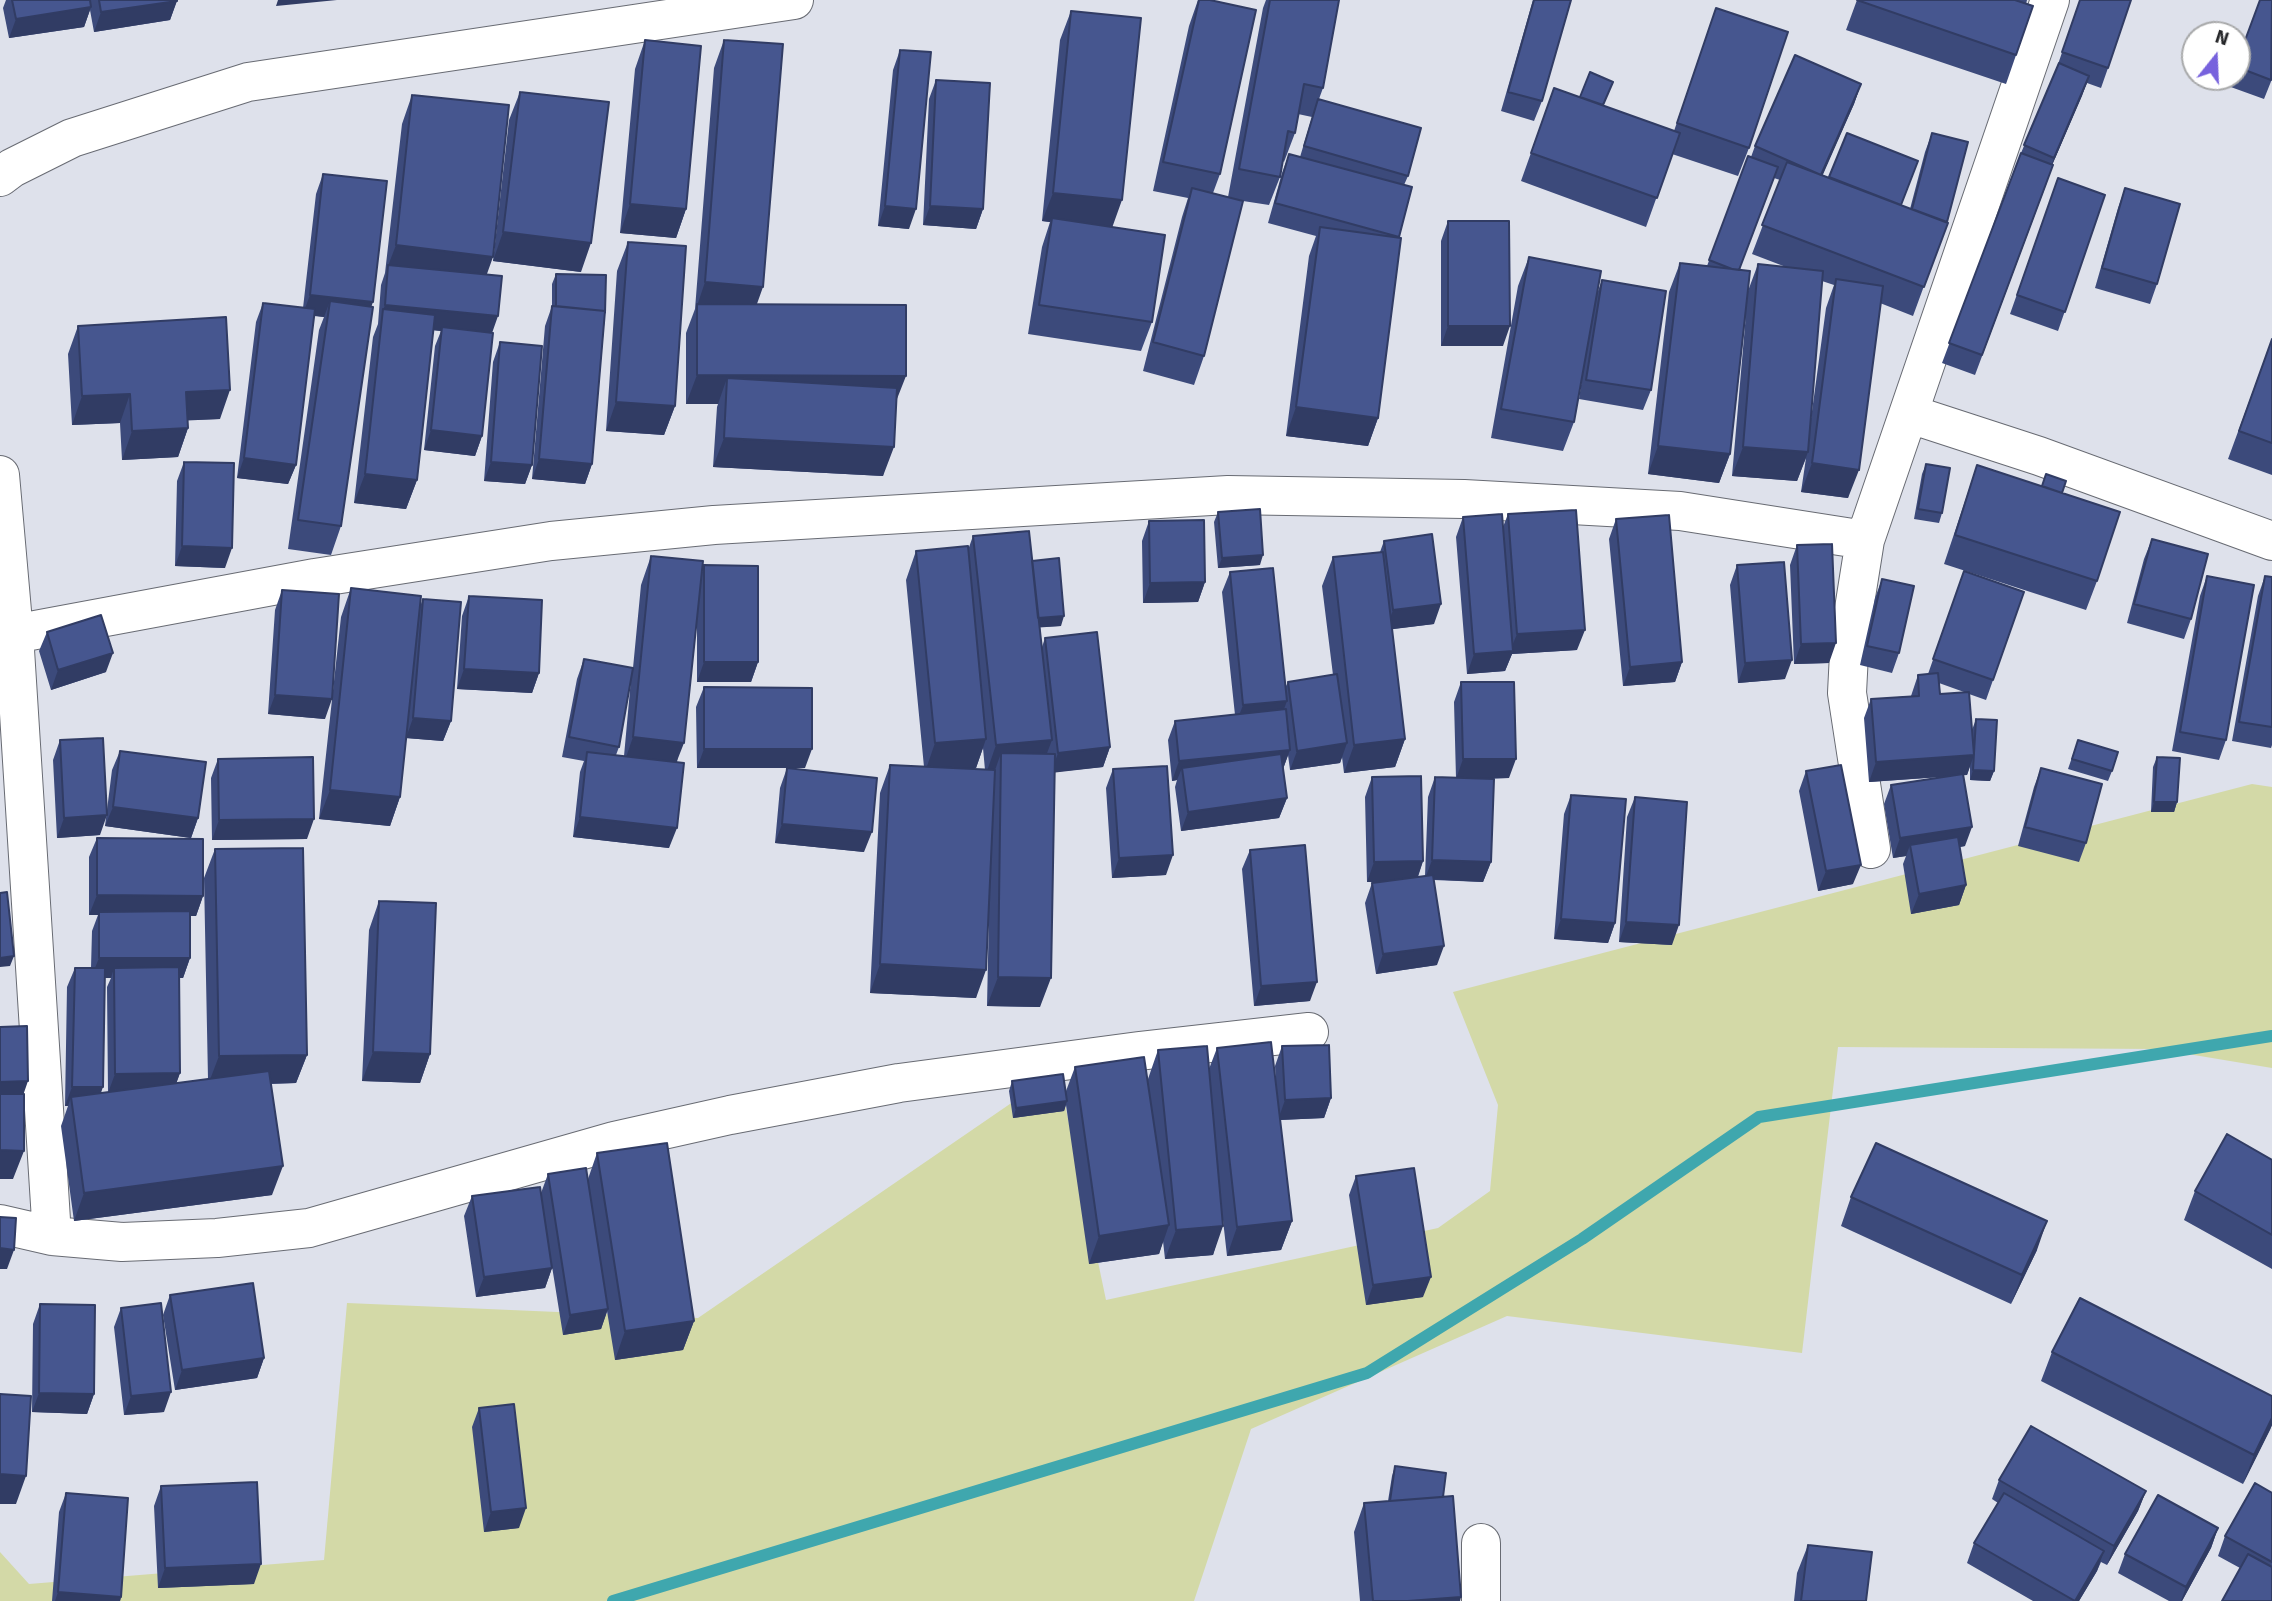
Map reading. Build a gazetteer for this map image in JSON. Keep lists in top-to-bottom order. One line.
{"north":"top"}
